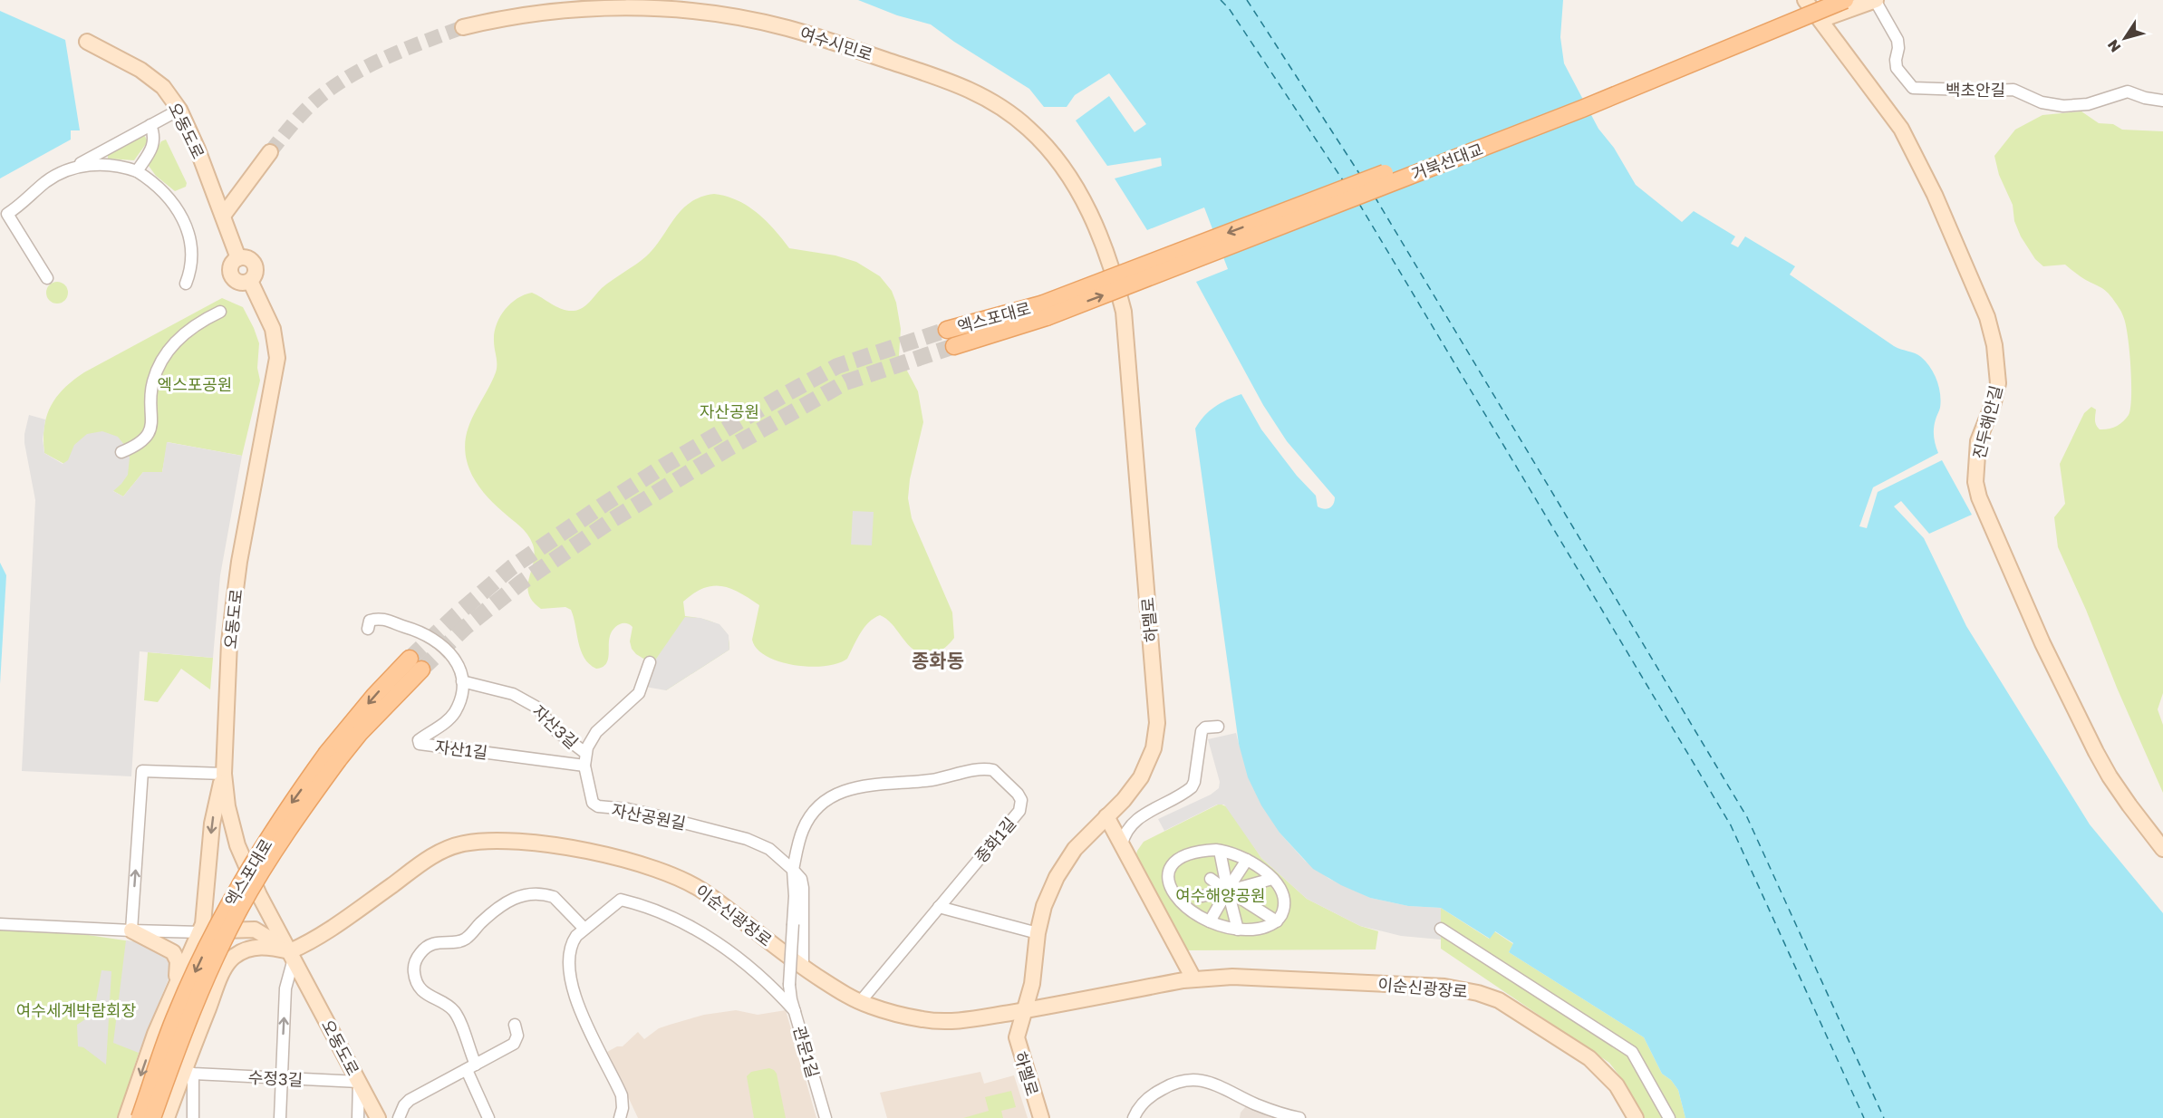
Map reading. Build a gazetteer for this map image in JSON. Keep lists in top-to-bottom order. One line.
{"streets":{"main road":["거북선대교","엑스포대로"],"street":["여수시민로","백초안길","오동도로","진두해안길","하멜로","자산3길","자산1길","자산공원길","종화1길","이순신광장로","관문1길","수정3길"]},"crossings":[["여수시민로","하멜로"],["오동도로","이순신광장로"],["오동도로","수정3길"],["거북선대교","엑스포대로"],["하멜로","이순신광장로"],["자산3길","자산1길"],["자산3길","자산공원길"],["자산1길","자산공원길"],["자산공원길","종화1길"],["자산공원길","이순신광장로"],["자산공원길","관문1길"],["종화1길","이순신광장로"],["종화1길","관문1길"]],"districts":["종화동"],"parks":["엑스포공원","자산공원","여수해양공원","여수세계박람회장"],"north":"bottom left"}
